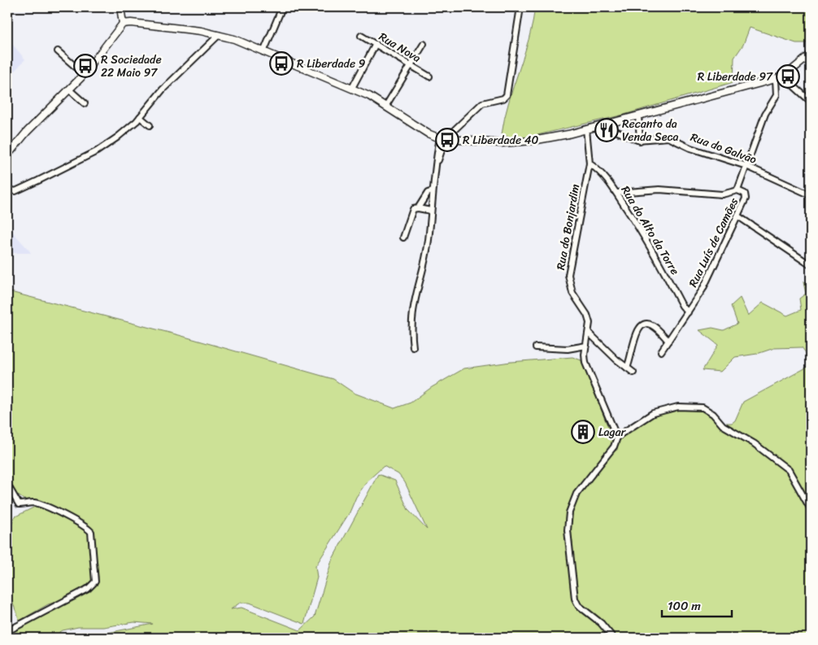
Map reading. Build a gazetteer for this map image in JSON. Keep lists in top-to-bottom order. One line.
{"streets":{"street":["Rua Nova","Rua do Galvão","Rua do Bonjardim","Rua do Alto da Torre","Rua Luís de Camões"]},"crossings":[["Rua do Galvão","Rua Luís de Camões"],["Rua do Bonjardim","Rua do Alto da Torre"],["Rua do Alto da Torre","Rua Luís de Camões"]],"places":{"bus stop":["R Liberdade 9","R Sociedade 22 Maio 97","R Liberdade 97","R Liberdade 40"],"restaurant":["Recanto da Venda Seca"],"building":["Lagar"]},"scale_bar":"100 m"}
